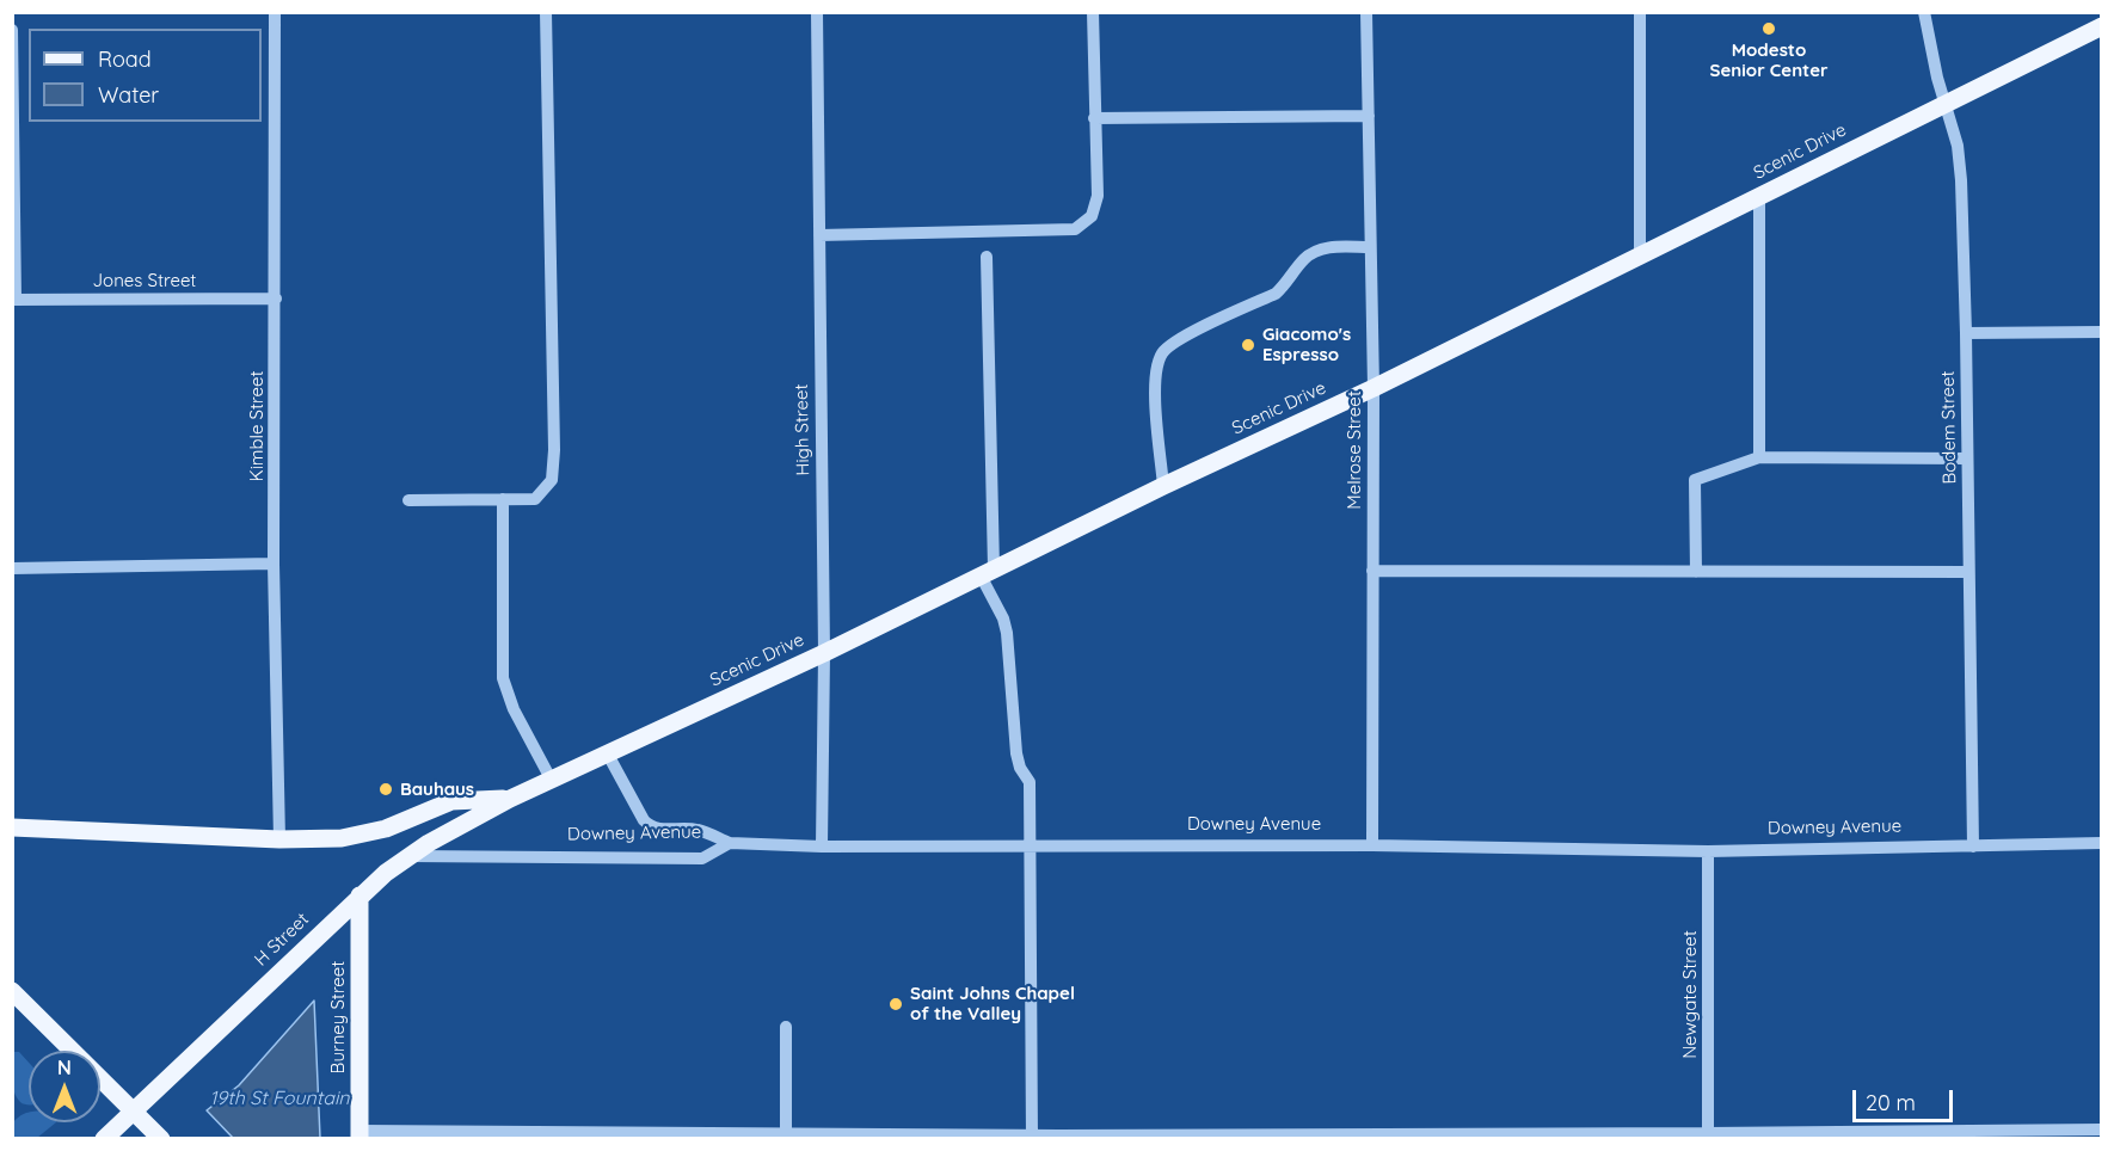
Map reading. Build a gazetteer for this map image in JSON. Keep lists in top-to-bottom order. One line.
{"streets":{"main road":["Scenic Drive","H Street","Burney Street"],"street":["Jones Street","Kimble Street","Bodem Street","High Street","Melrose Street","Downey Avenue","Newgate Street"]},"crossings":[["Scenic Drive","Bodem Street"],["Scenic Drive","High Street"],["Scenic Drive","Melrose Street"],["Scenic Drive","H Street"],["Jones Street","Kimble Street"],["Bodem Street","Downey Avenue"],["High Street","Downey Avenue"],["Melrose Street","Downey Avenue"],["Downey Avenue","H Street"],["Downey Avenue","Newgate Street"],["H Street","Burney Street"]],"water":["19th St Fountain"],"places":["Modesto Senior Center","Giacomo's Espresso","Bauhaus","Saint Johns Chapel of the Valley"],"legend":["Road","Water"],"scale_bar":"20 m","north":"top"}
